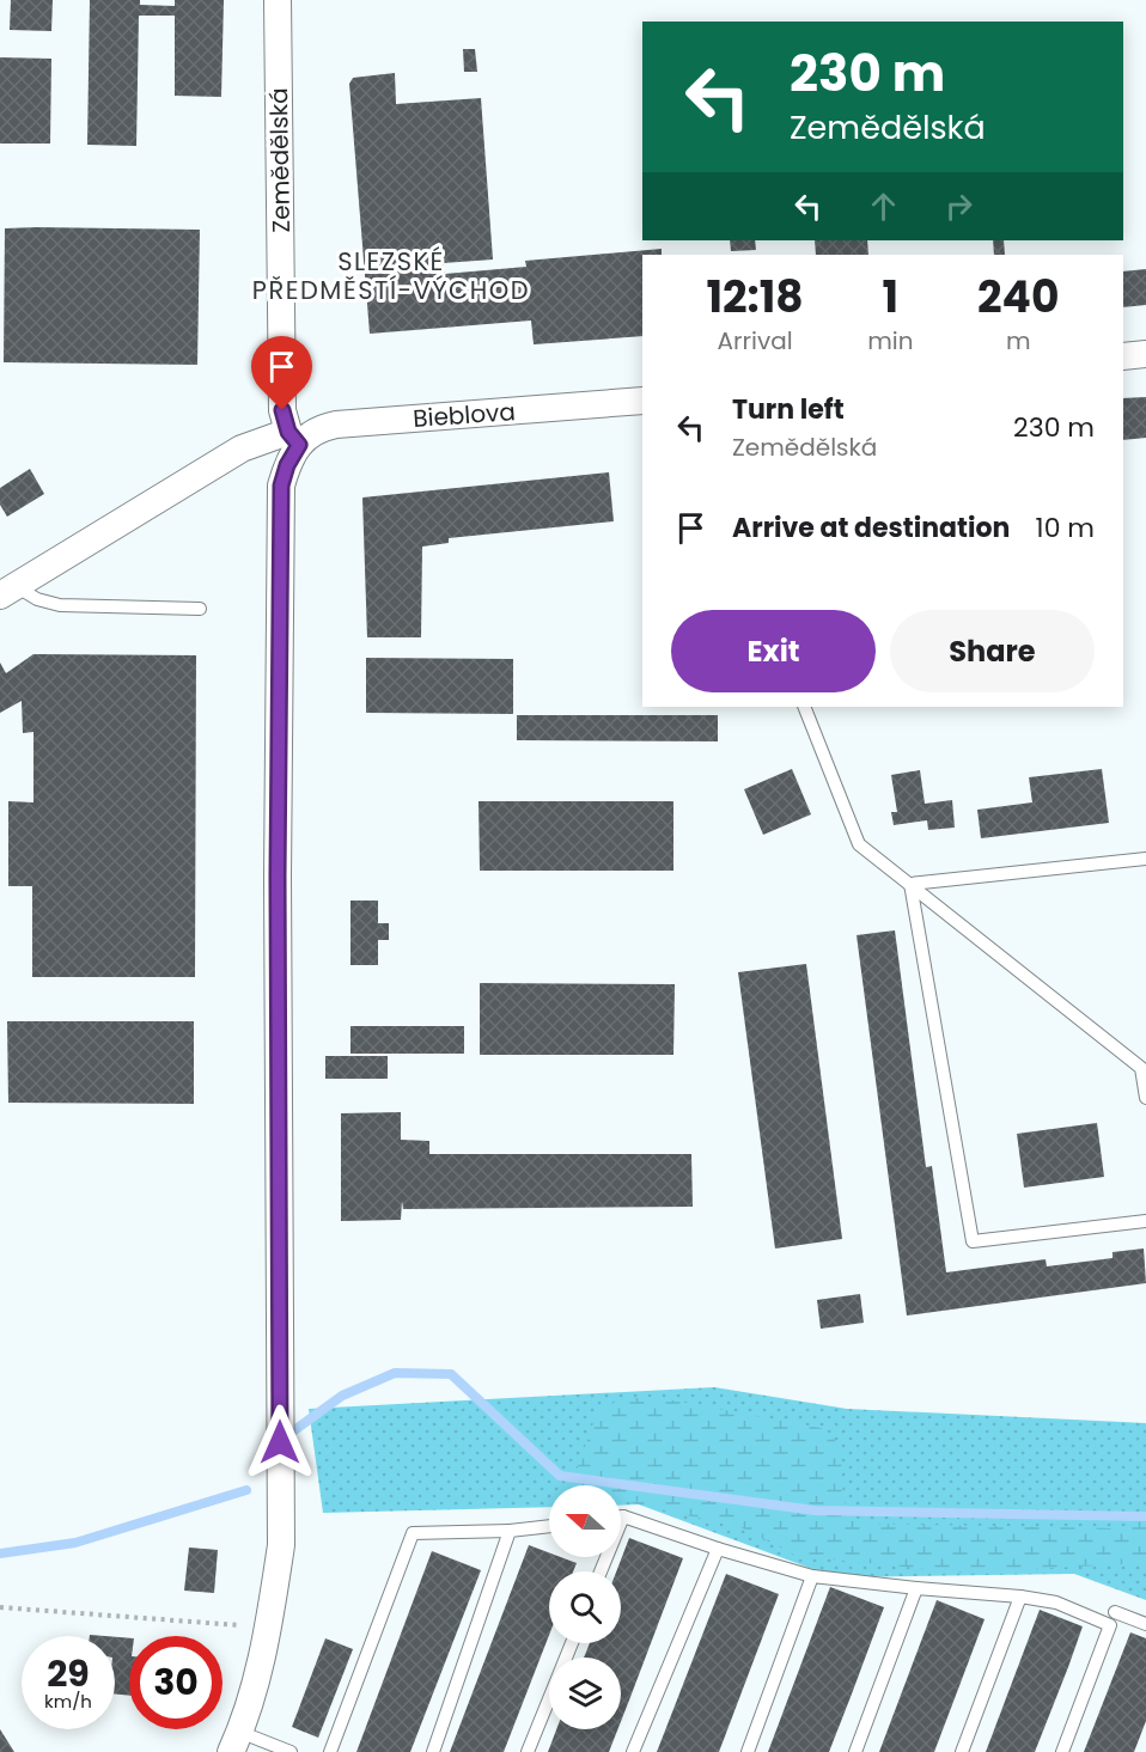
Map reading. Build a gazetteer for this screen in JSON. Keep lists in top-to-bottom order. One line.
{"streets":{"street":["Zemědělská","Bieblova"]},"crossings":[["Zemědělská","Bieblova"]],"districts":["SLEZSKÉ PŘEDMĚSTÍ-VÝCHOD"],"north":"left","page":{"turn":["230 m","Zemědělská"],"eta":["12:18","Arrival","1","min","240","m"],"list":[{"name":"Turn left","note":"Zemědělská","value":"230 m"},{"name":"Arrive at destination","value":"10 m"}],"buttons":["Exit","Share"],"speed":"29 km/h","limit":"30"}}
